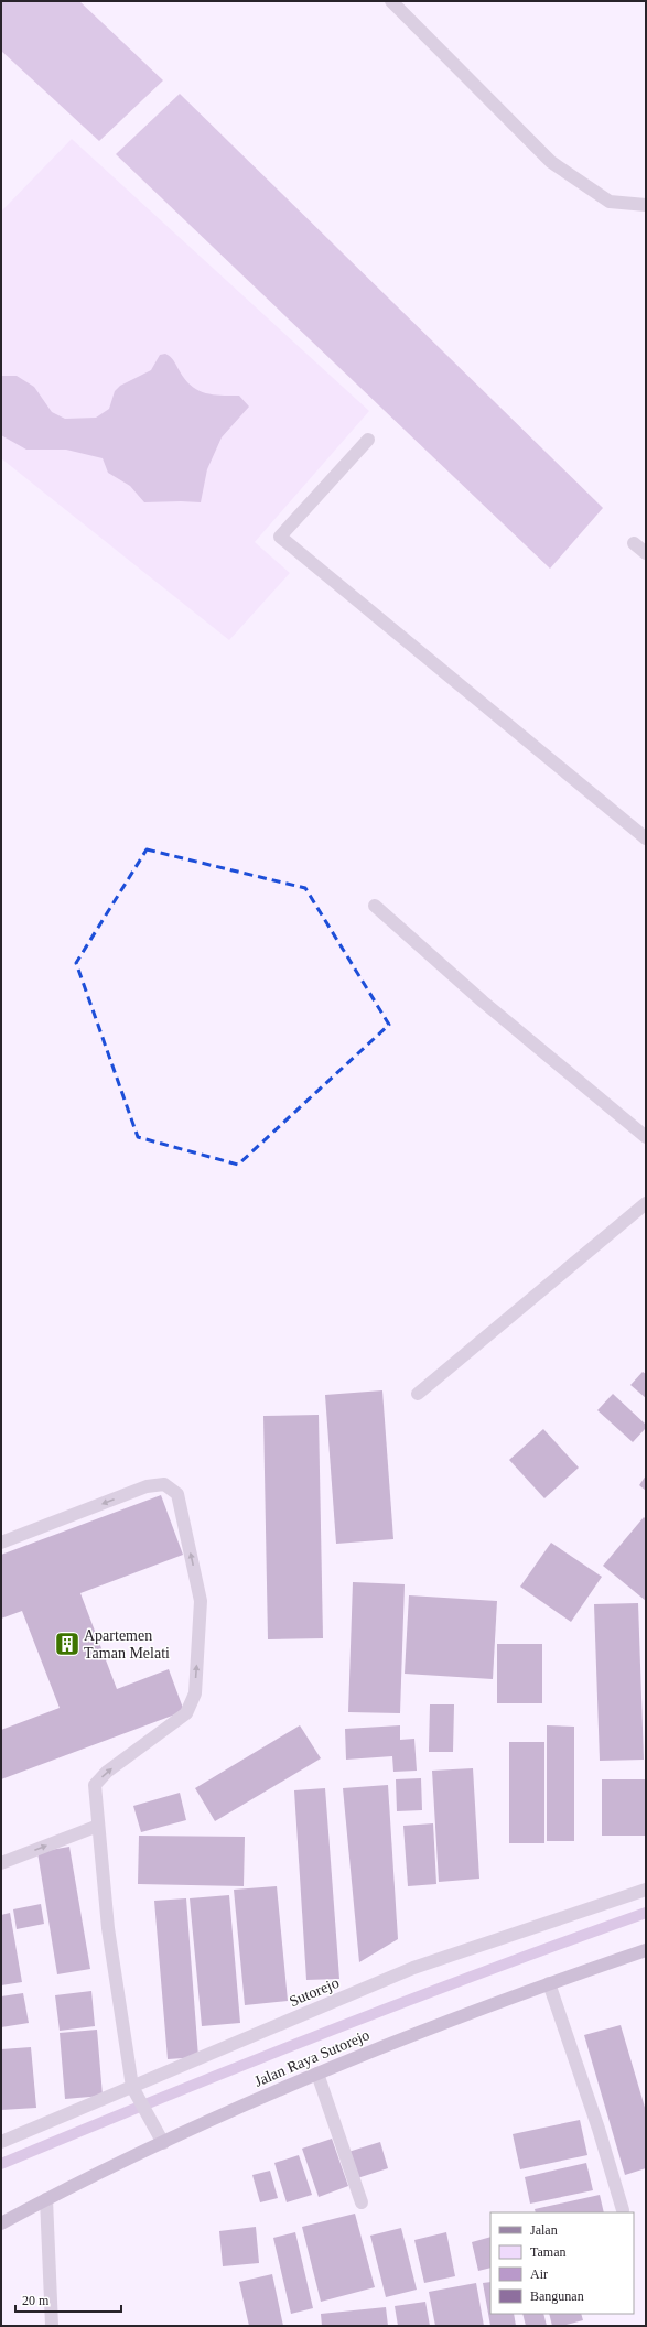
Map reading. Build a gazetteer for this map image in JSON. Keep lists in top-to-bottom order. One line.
{"streets":{"main road":["Jalan Raya Sutorejo"],"street":["Sutorejo"]},"places":{"building":["Apartemen Taman Melati"]},"legend":["Jalan","Taman","Air","Bangunan"],"scale_bar":"20 m"}
